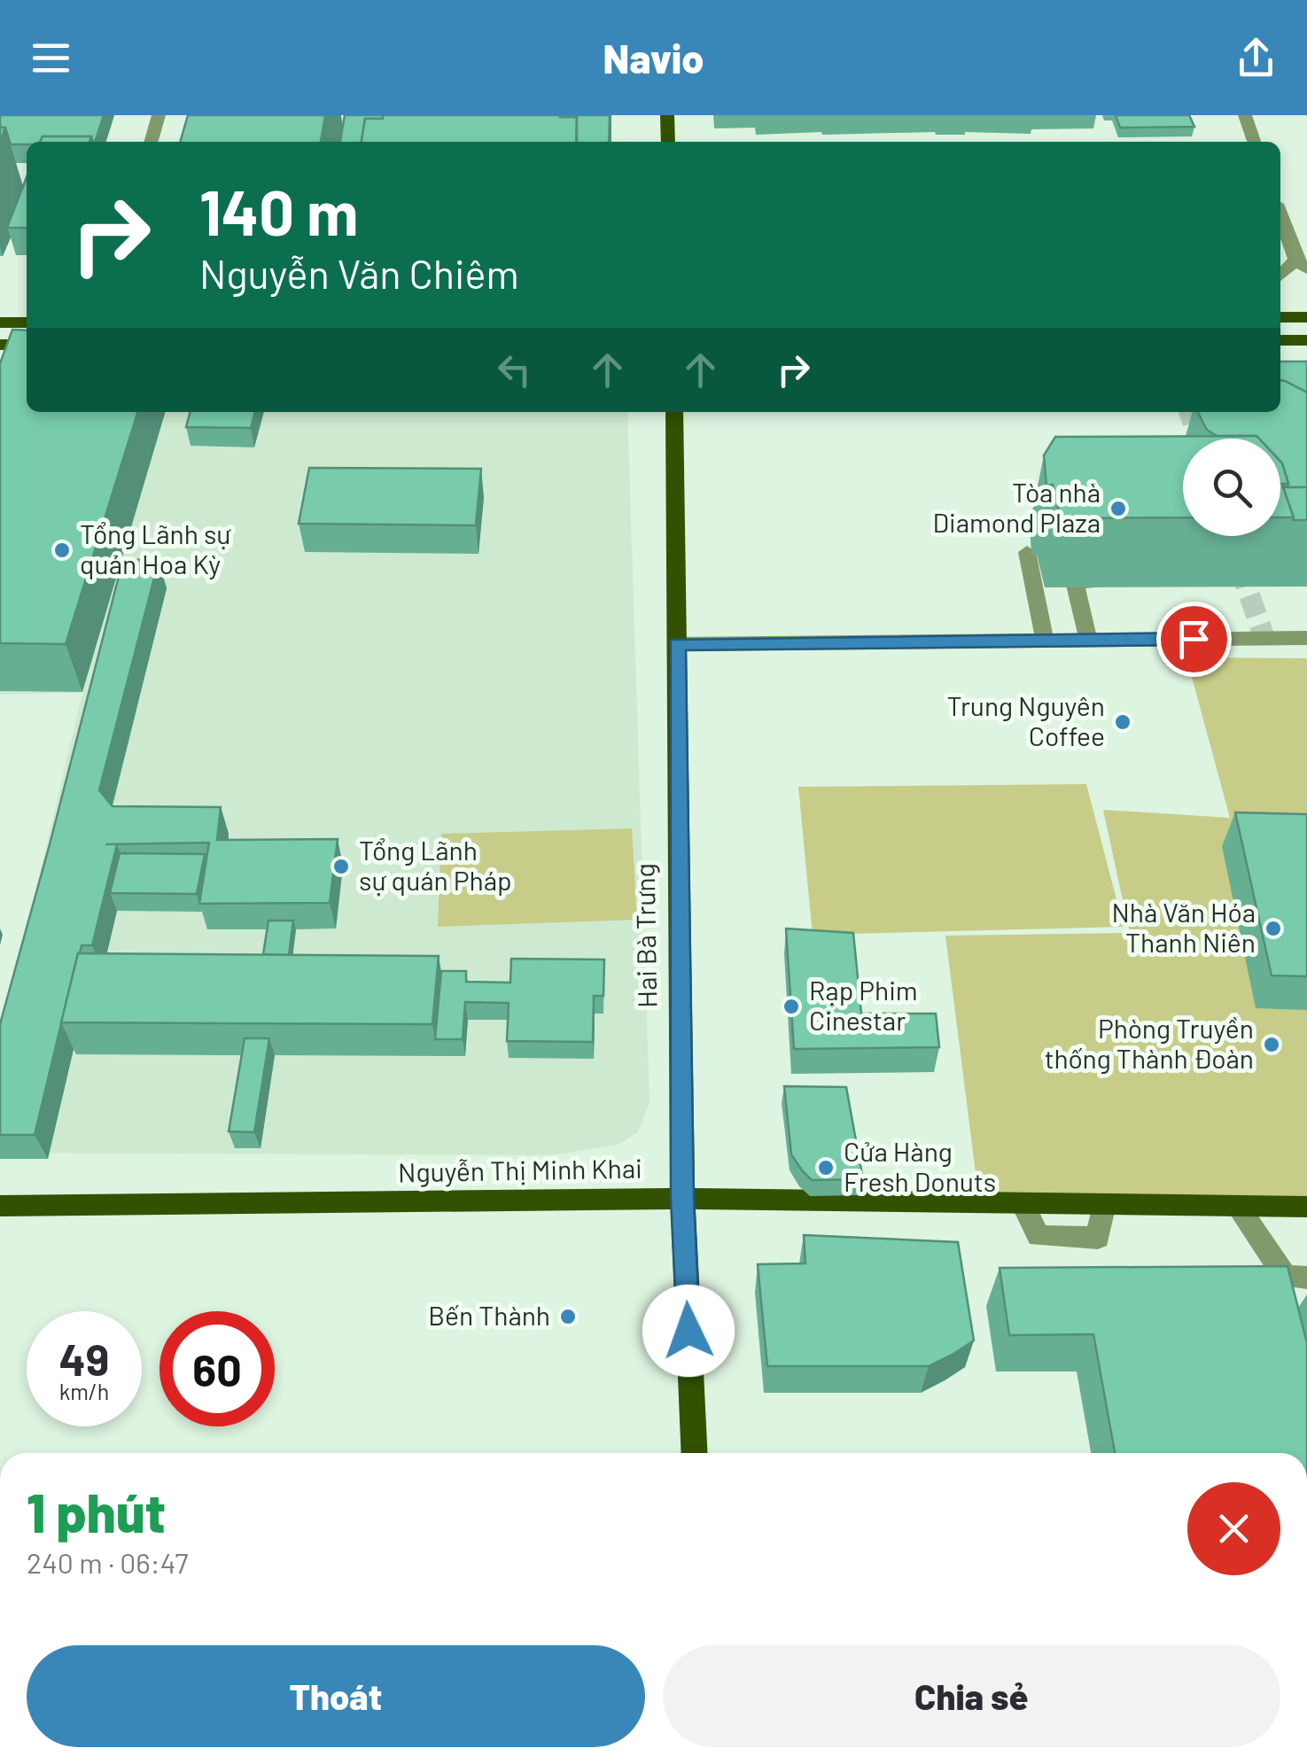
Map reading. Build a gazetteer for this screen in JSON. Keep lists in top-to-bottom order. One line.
{"streets":{"main road":["Hai Bà Trưng","Nguyễn Thị Minh Khai"]},"crossings":[["Hai Bà Trưng","Nguyễn Thị Minh Khai"]],"places":["Tòa nhà Diamond Plaza","Tổng Lãnh sự quán Hoa Kỳ","Trung Nguyên Coffee","Tổng Lãnh sự quán Pháp","Nhà Văn Hóa Thanh Niên","Rạp Phim Cinestar","Phòng Truyền thống Thành Đoàn","Cửa Hàng Fresh Donuts","Bến Thành"],"page":{"header":"Navio","turn":["140 m","Nguyễn Văn Chiêm"],"speed":"49 km/h","limit":"60","heading":["1 phút","240 m · 06:47"],"buttons":["Thoát","Chia sẻ"]}}
